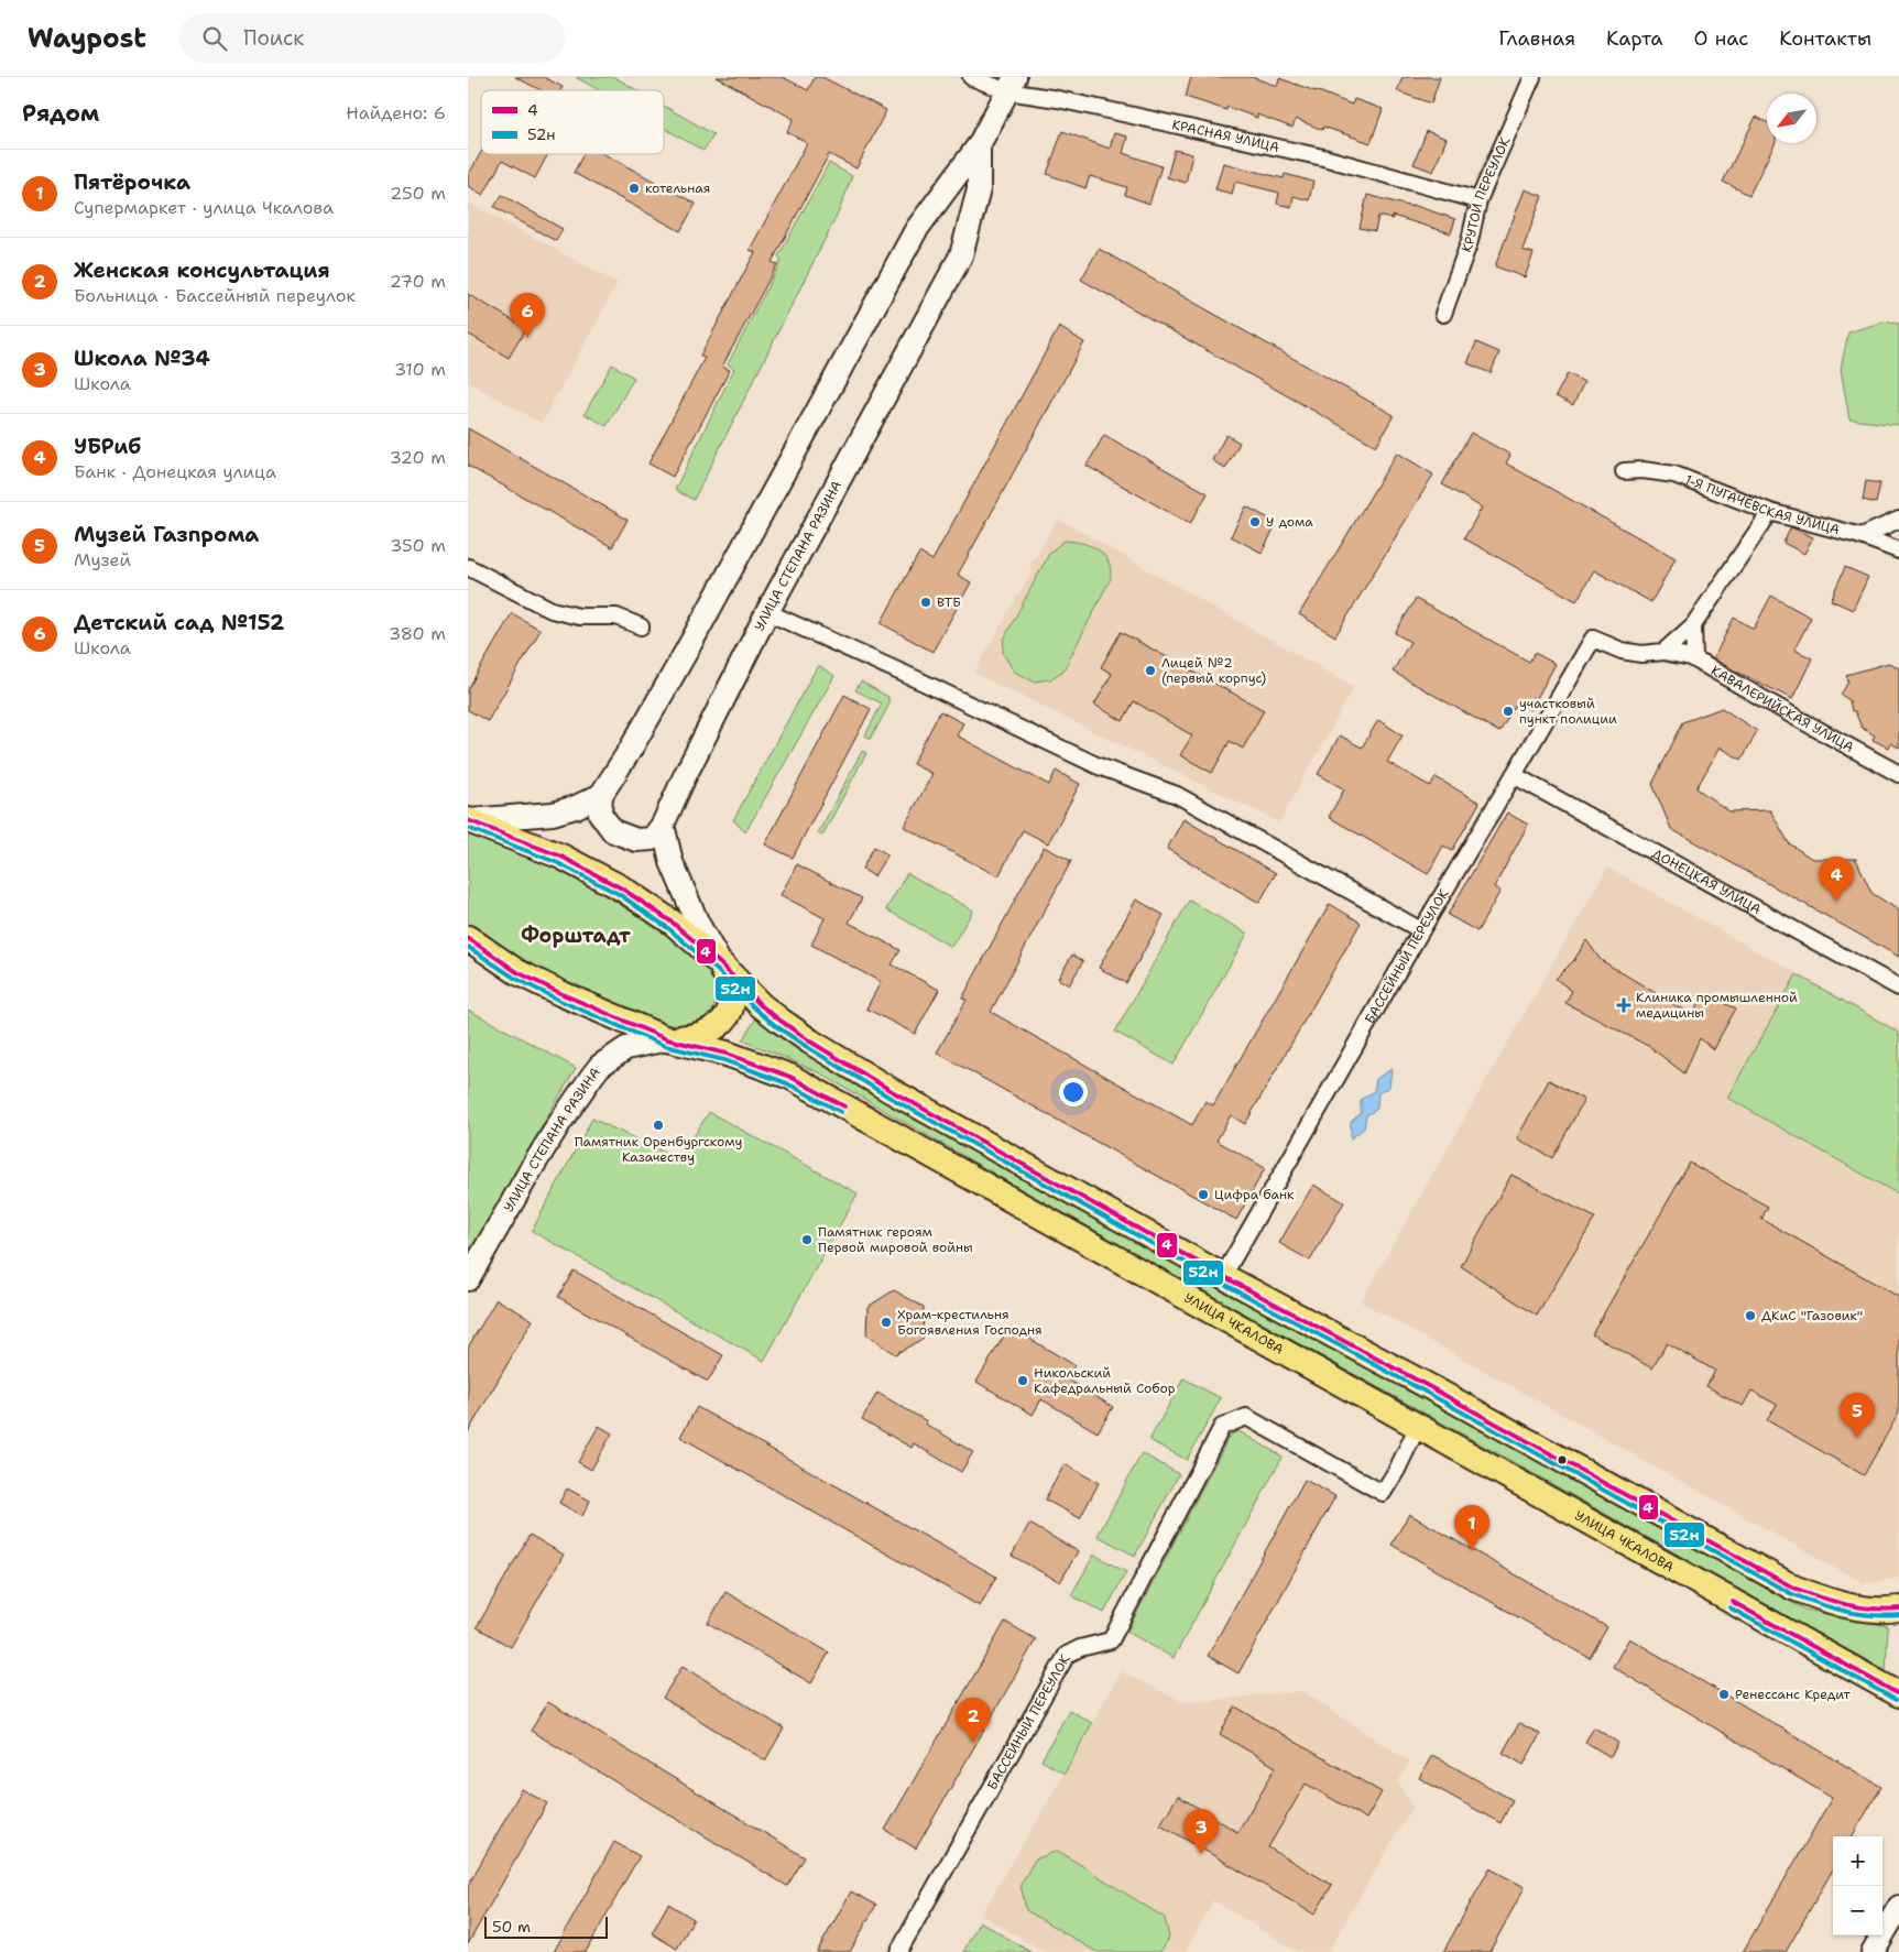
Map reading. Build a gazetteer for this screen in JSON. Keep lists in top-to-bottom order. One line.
{"streets":{"main road":["УЛИЦА СТЕПАНА РАЗИНА","УЛИЦА ЧКАЛОВА"],"street":["КРАСНАЯ УЛИЦА","КРУТОЙ ПЕРЕУЛОК","1-Я ПУГАЧЁВСКАЯ УЛИЦА","КАВАЛЕРИЙСКАЯ УЛИЦА","ДОНЕЦКАЯ УЛИЦА","БАССЕЙНЫЙ ПЕРЕУЛОК"]},"crossings":[["КРАСНАЯ УЛИЦА","КРУТОЙ ПЕРЕУЛОК"],["КРАСНАЯ УЛИЦА","УЛИЦА СТЕПАНА РАЗИНА"],["УЛИЦА СТЕПАНА РАЗИНА","УЛИЦА ЧКАЛОВА"],["КАВАЛЕРИЙСКАЯ УЛИЦА","БАССЕЙНЫЙ ПЕРЕУЛОК"],["ДОНЕЦКАЯ УЛИЦА","БАССЕЙНЫЙ ПЕРЕУЛОК"],["БАССЕЙНЫЙ ПЕРЕУЛОК","УЛИЦА ЧКАЛОВА"]],"districts":["Форштадт"],"places":{"other":["котельная","У дома","ВТБ","Лицей №2 (первый корпус)","участковый пункт полиции","Памятник Оренбургскому Казачеству","Цифра банк","Памятник героям Первой мировой войны","ДКиC \"Газовик\"","Храм-крестильня Богоявления Господня","Никольский Кафедральный Собор","Ренессанс Кредит"],"health":["Клиника промышленной медицины"]},"lines":["transit line 4","transit line 52н"],"legend":["4","52н"],"scale_bar":"50 m","north":"bottom left","page":{"header":"Waypost","search":"Поиск","nav":["Главная","Карта","О нас","Контакты"],"heading":["Рядом","Найдено: 6"],"list":[{"mark":"1","name":"Пятёрочка","note":"Супермаркет · улица Чкалова","value":"250 m"},{"mark":"2","name":"Женская консультация","note":"Больница · Бассейный переулок","value":"270 m"},{"mark":"3","name":"Школа №34","note":"Школа","value":"310 m"},{"mark":"4","name":"УБРиб","note":"Банк · Донецкая улица","value":"320 m"},{"mark":"5","name":"Музей Газпрома","note":"Музей","value":"350 m"},{"mark":"6","name":"Детский сад №152","note":"Школа","value":"380 m"}],"pins":["6","4","5","1","2","3"],"map_buttons":["+","−"],"scale":"50 m"}}
